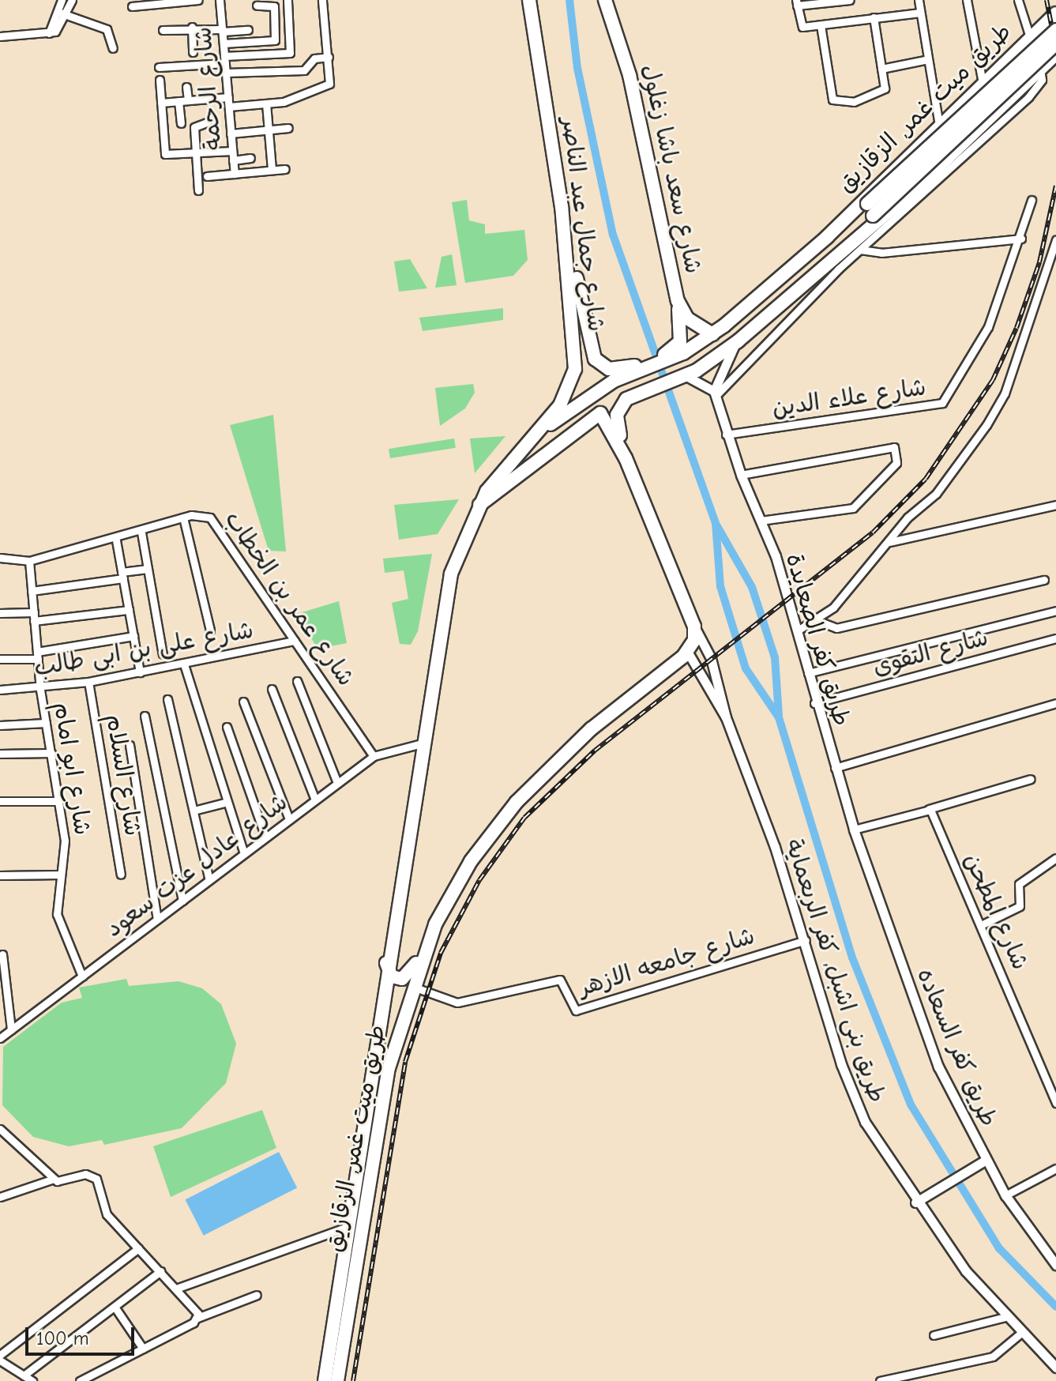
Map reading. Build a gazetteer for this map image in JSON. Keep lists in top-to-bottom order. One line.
{"streets":{"highway":["طريق ميت غمر, الزقازيق","شارع سعد باشا زغلول","شارع جمال عبد الناصر"],"street":["شارع الرحمة","شارع علاء الدين","شارع عمر بن الخطاب","طريق كفر الصعايدة","شارع على بن ابى طالب","شارع التقوى","شارع ابو امام","شارع السلام","شارع عادل عزت سعود","شارع المطحن","شارع جامعه الازهر","طريق بنى اشبل, كفر الربعماية","طريق كفر السعاده"]},"crossings":[["طريق ميت غمر, الزقازيق","شارع سعد باشا زغلول"],["طريق ميت غمر, الزقازيق","شارع جمال عبد الناصر"],["طريق ميت غمر, الزقازيق","شارع عادل عزت سعود"],["طريق ميت غمر, الزقازيق","شارع جامعه الازهر"],["شارع علاء الدين","طريق كفر الصعايدة"],["شارع عمر بن الخطاب","شارع على بن ابى طالب"],["شارع عمر بن الخطاب","شارع ابو امام"],["شارع عمر بن الخطاب","شارع عادل عزت سعود"],["طريق كفر الصعايدة","شارع التقوى"],["طريق كفر الصعايدة","طريق كفر السعاده"],["شارع على بن ابى طالب","شارع ابو امام"],["شارع على بن ابى طالب","شارع السلام"],["شارع ابو امام","شارع عادل عزت سعود"],["شارع جامعه الازهر","طريق بنى اشبل, كفر الربعماية"]],"scale_bar":"100 m"}
